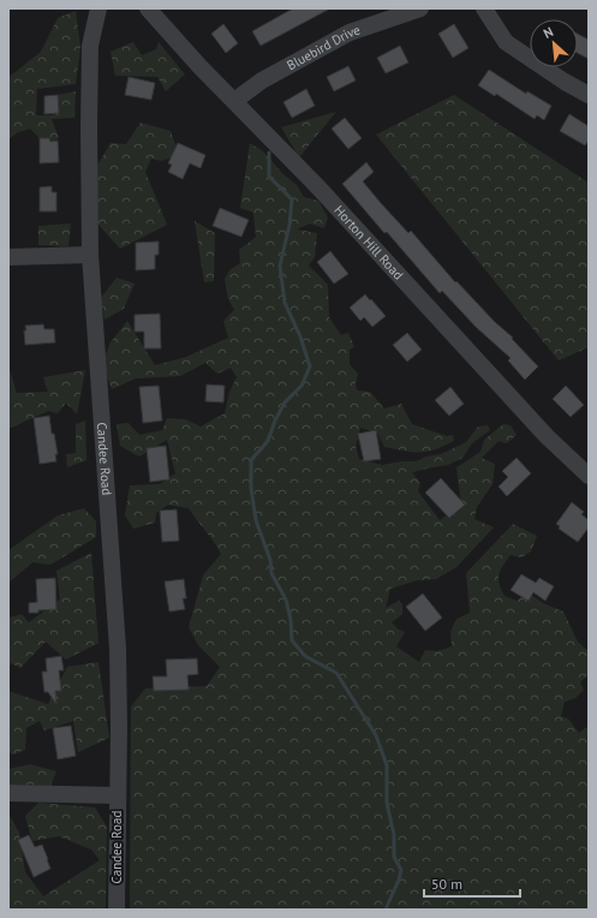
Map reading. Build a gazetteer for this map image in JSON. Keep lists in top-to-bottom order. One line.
{"streets":{"street":["Bluebird Drive","Horton Hill Road","Candee Road"]},"crossings":[["Bluebird Drive","Horton Hill Road"]],"scale_bar":"50 m","north":"top left"}
